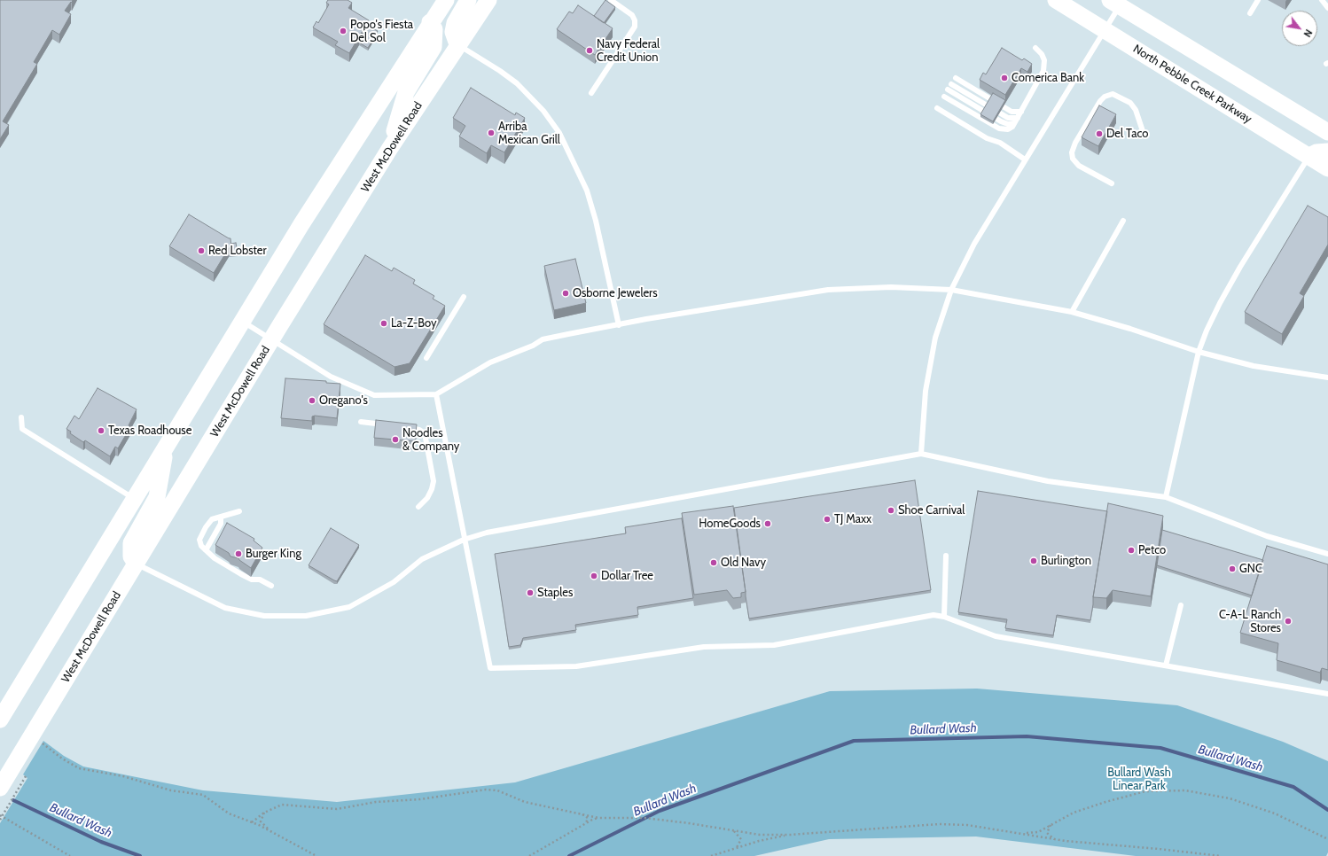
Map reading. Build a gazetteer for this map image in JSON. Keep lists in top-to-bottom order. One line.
{"streets":{"main road":["North Pebble Creek Parkway","West McDowell Road"]},"water":["Bullard Wash"],"parks":["Bullard Wash Linear Park"],"places":["Popo's Fiesta Del Sol","Navy Federal Credit Union","Comerica Bank","Arriba Mexican Grill","Del Taco","Red Lobster","Osborne Jewelers","La-Z-Boy","Oregano's","Texas Roadhouse","Noodles & Company","Shoe Carnival","TJ Maxx","HomeGoods","Petco","Burger King","Burlington","Old Navy","GNC","Dollar Tree","Staples","C-A-L Ranch Stores"],"north":"bottom right"}
